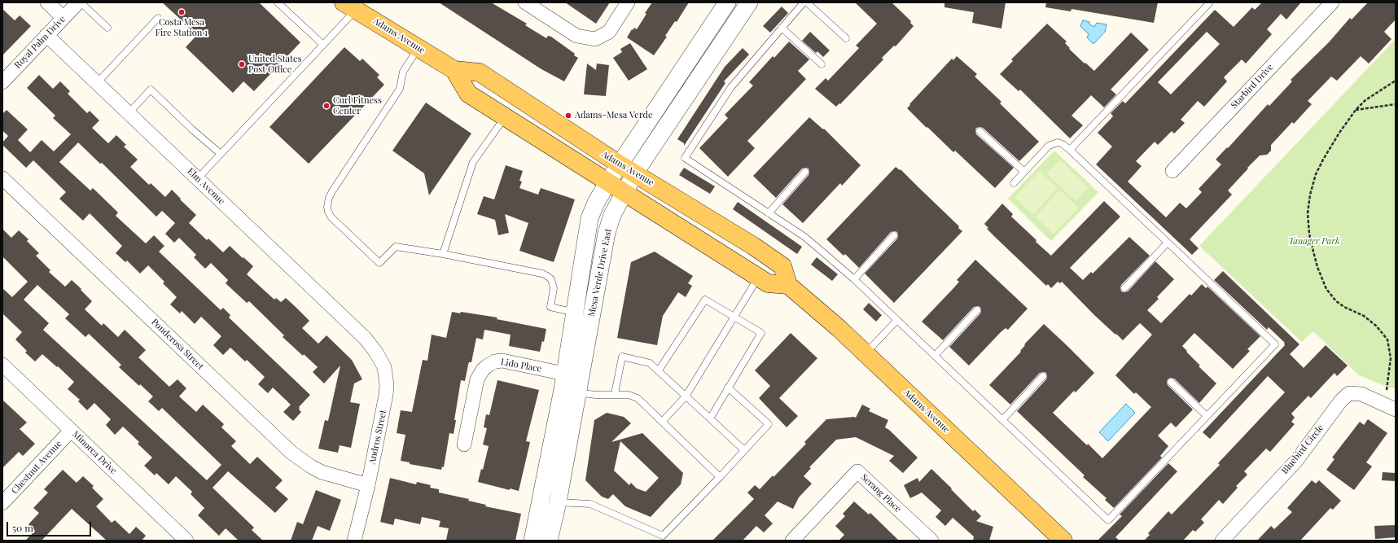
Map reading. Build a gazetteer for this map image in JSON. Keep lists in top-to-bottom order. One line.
{"streets":{"main road":["Adams Avenue"],"street":["Royal Palm Drive","Starbird Drive","Elm Avenue","Mesa Verde Drive East","Ponderosa Street","Lido Place","Andros Street","Bluebird Circle","Minorca Drive","Chestnut Avenue","Serang Place"]},"crossings":[["Adams Avenue","Mesa Verde Drive East"],["Royal Palm Drive","Elm Avenue"],["Elm Avenue","Andros Street"],["Mesa Verde Drive East","Lido Place"],["Ponderosa Street","Andros Street"],["Minorca Drive","Chestnut Avenue"]],"parks":["Tanager Park"],"places":["Costa Mesa Fire Station 1","United States Post Office","Curl Fitness Center","Adams-Mesa Verde"],"scale_bar":"50 m"}
